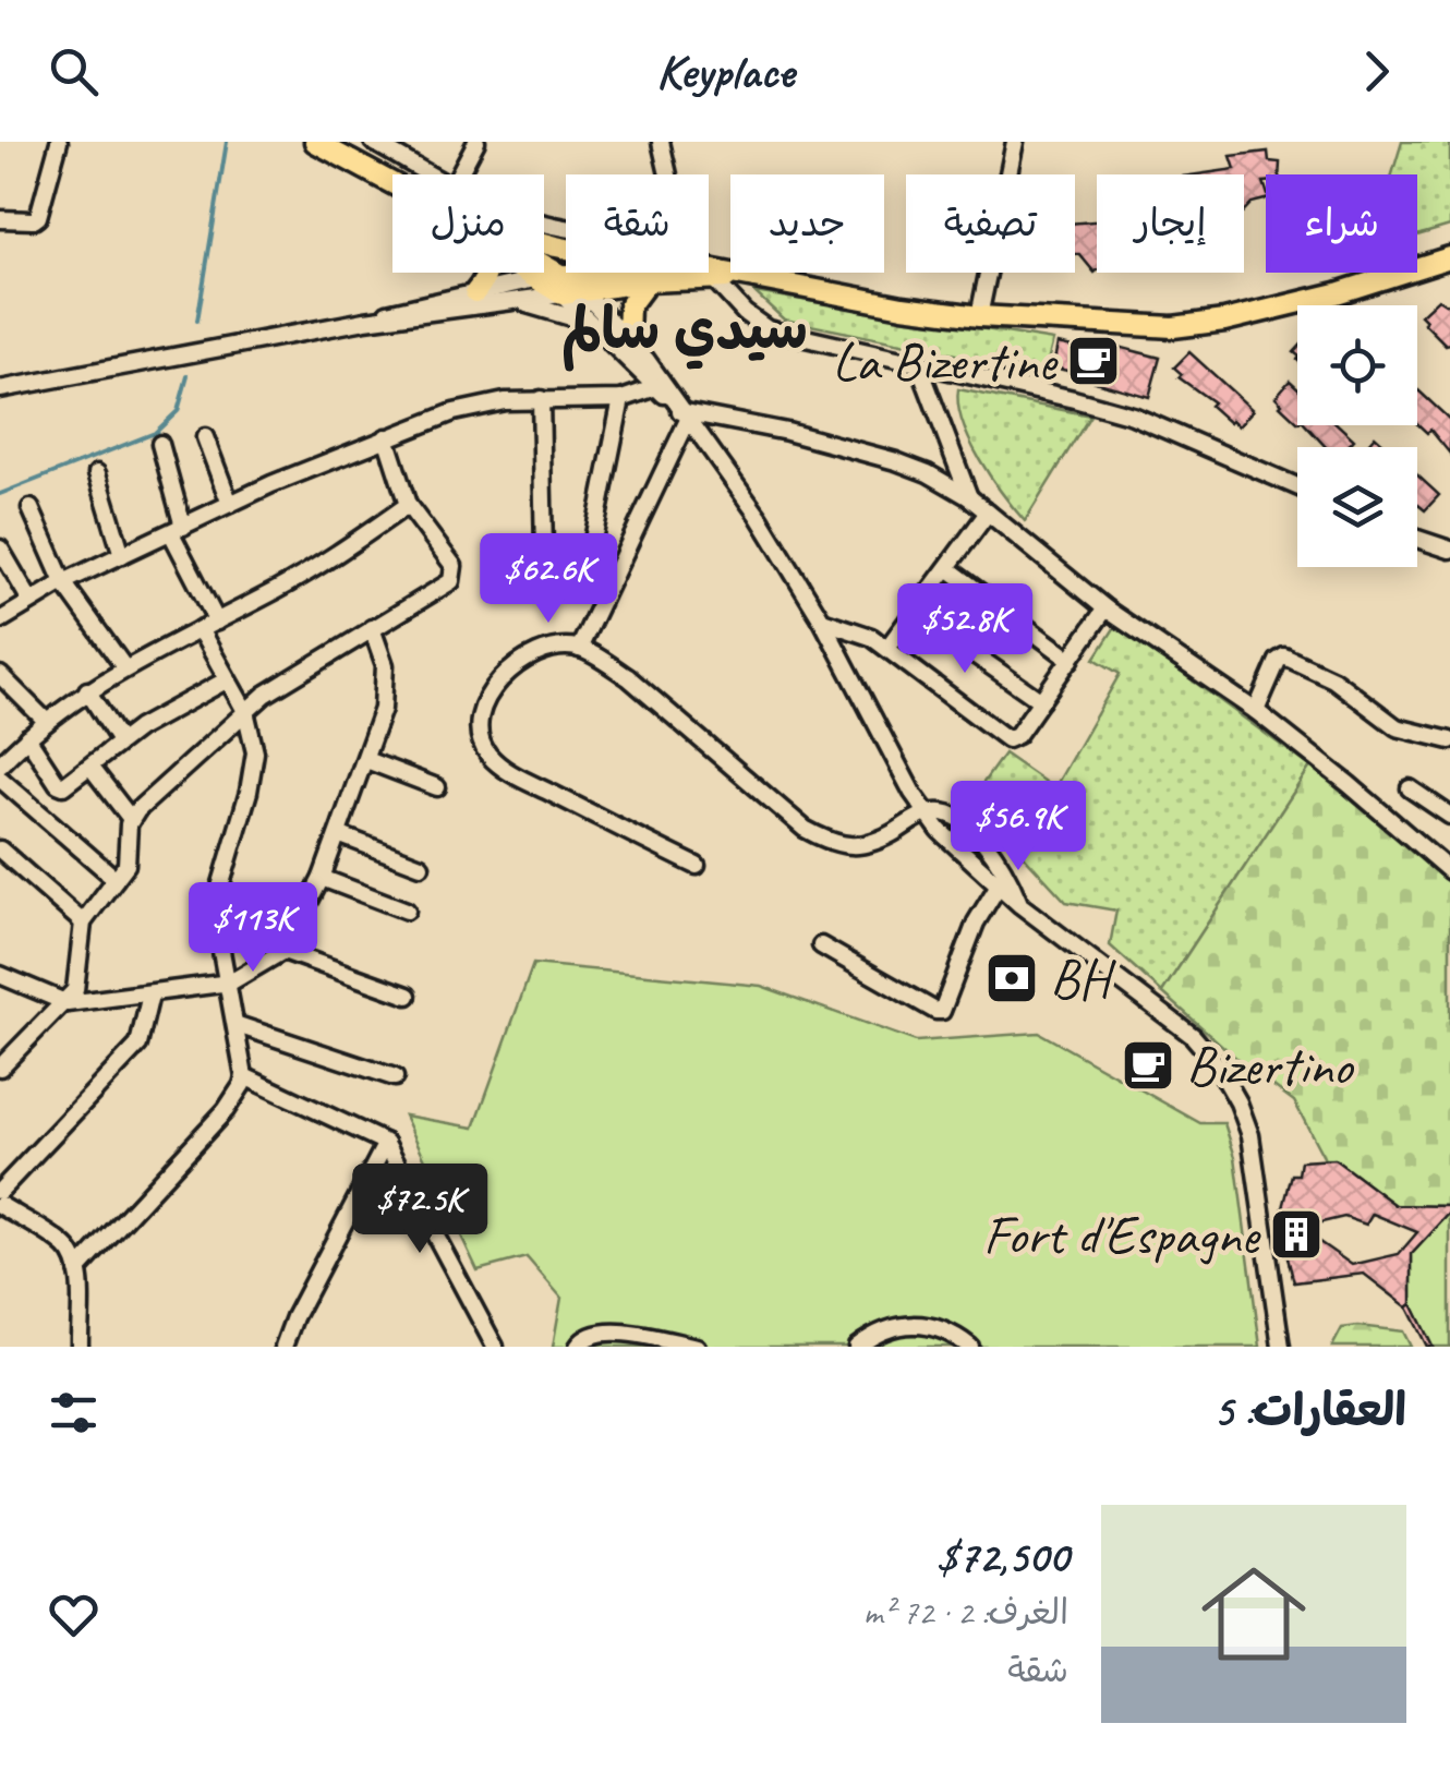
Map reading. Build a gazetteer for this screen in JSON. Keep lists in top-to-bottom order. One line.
{"districts":["سيدي سالم"],"places":{"cafe":["La Bizertine","Bizertino"],"bank":["BH"],"building":["Fort d'Espagne"]},"page":{"header":"Keyplace","chip":["شراء","إيجار","تصفية","جديد","شقة","منزل"],"price":["$62.6K","$52.8K","$56.9K","$113K","$72.5K"],"heading":"العقارات: 5","list":[{"name":"$72,500","note":"الغرف: 2 · 72 m² · شقة"}]}}
